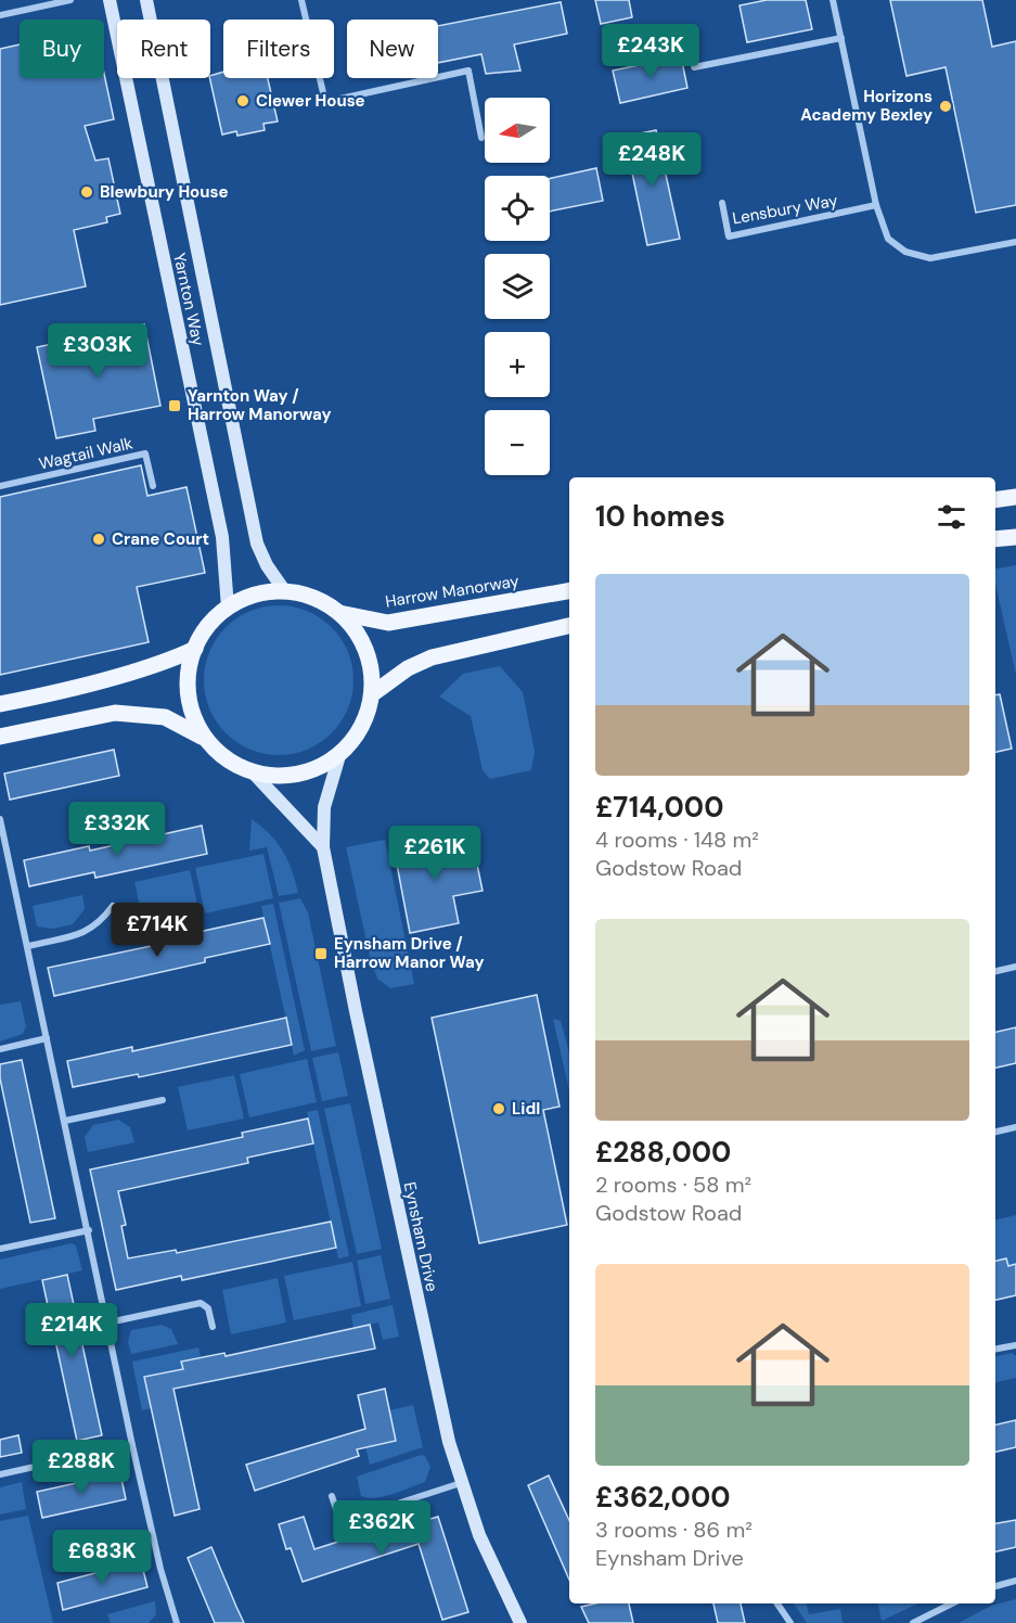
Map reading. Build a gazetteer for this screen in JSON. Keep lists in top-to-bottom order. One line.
{"streets":{"main road":["Harrow Manorway"],"street":["Lensbury Way","Yarnton Way","Wagtail Walk","Eynsham Drive"]},"crossings":[["Yarnton Way","Harrow Manorway"],["Yarnton Way","Eynsham Drive"],["Harrow Manorway","Eynsham Drive"]],"places":{"other":["Clewer House","Horizons Academy Bexley","Blewbury House","Crane Court","Lidl"],"transit":["Yarnton Way / Harrow Manorway","Eynsham Drive / Harrow Manor Way"]},"north":"left","page":{"chip":["Buy","Rent","Filters","New"],"price":["£243K","£248K","£303K","£332K","£261K","£714K","£214K","£288K","£362K","£683K"],"map_buttons":["+","−"],"heading":"10 homes","list":[{"name":"£714,000","note":"4 rooms · 148 m² · Godstow Road"},{"name":"£288,000","note":"2 rooms · 58 m² · Godstow Road"},{"name":"£362,000","note":"3 rooms · 86 m² · Eynsham Drive"}]}}
